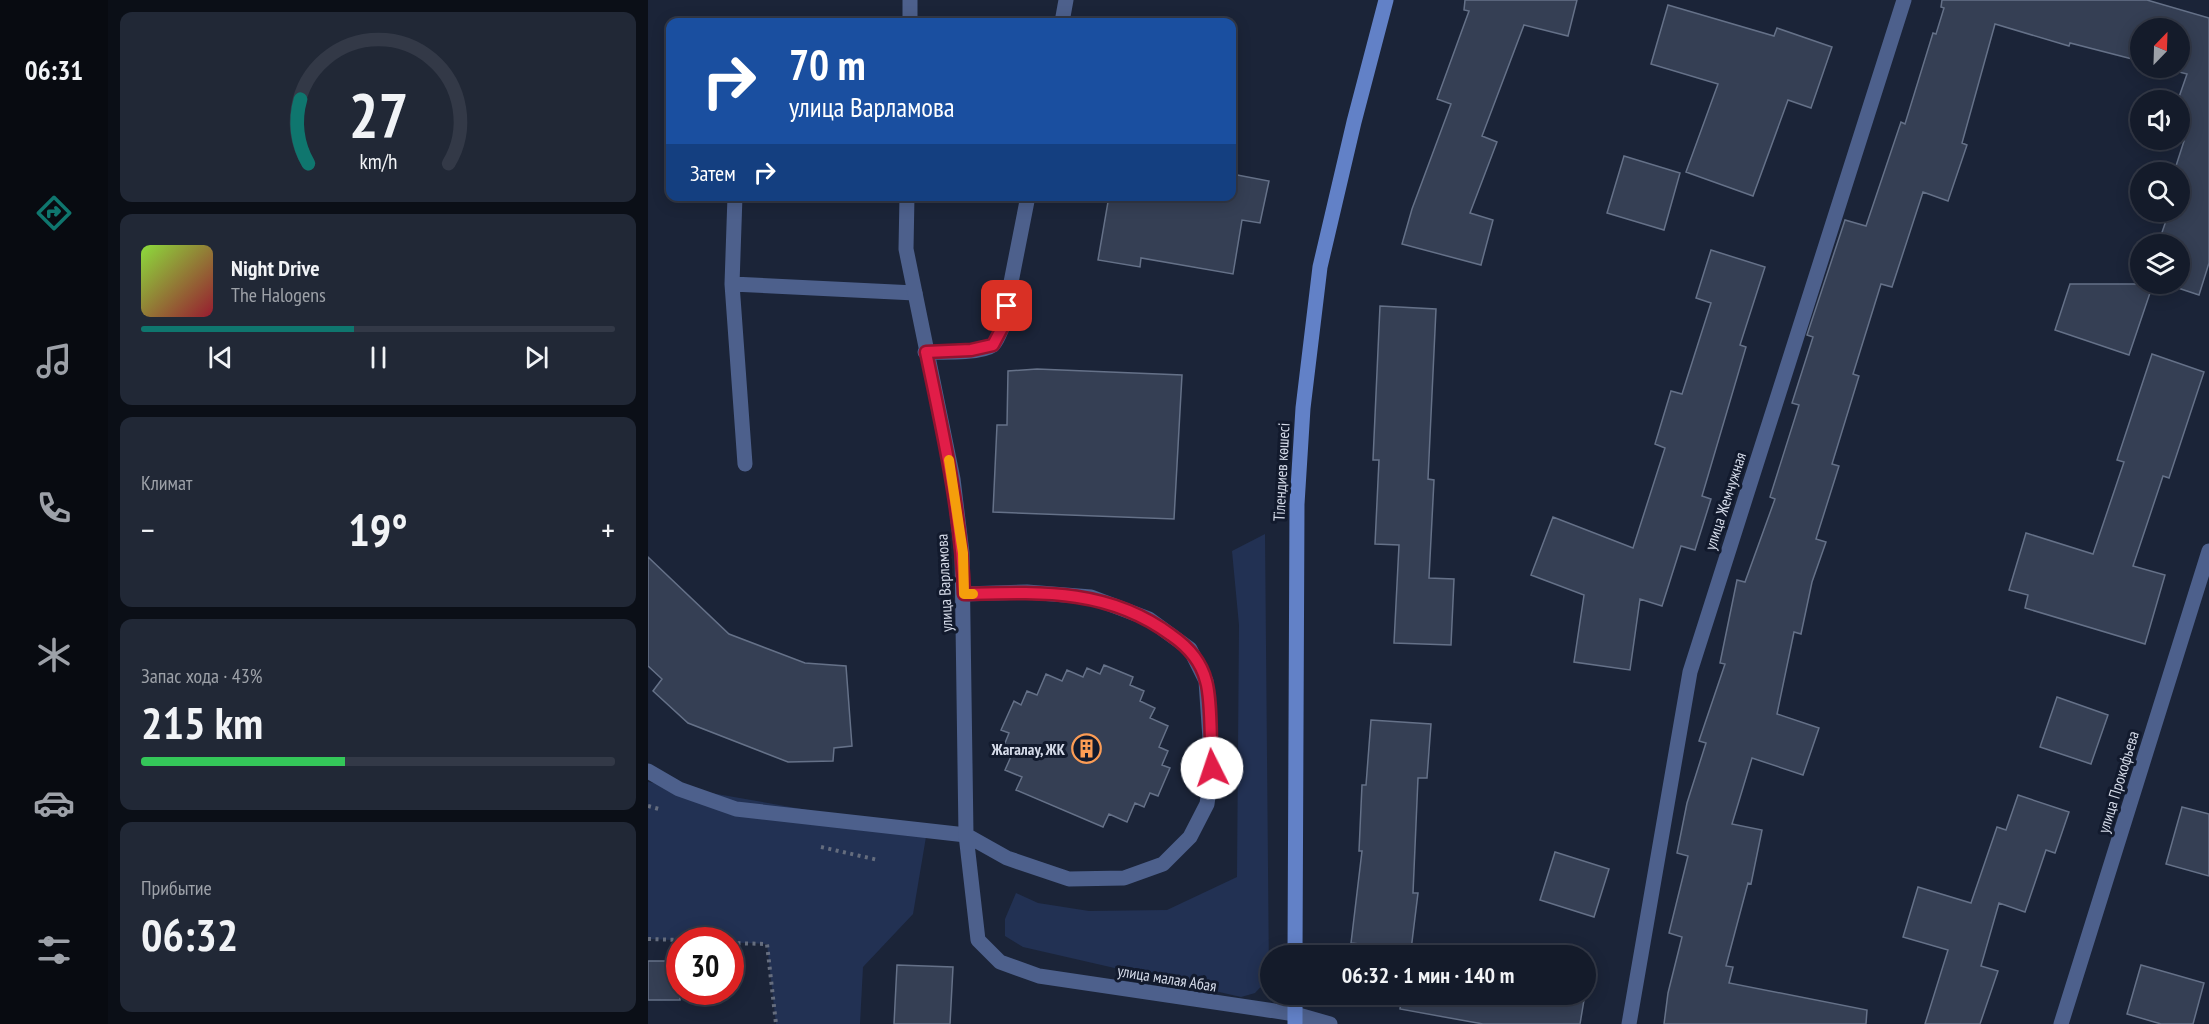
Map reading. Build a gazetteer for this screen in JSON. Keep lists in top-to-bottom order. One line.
{"streets":{"street":["Тілендиев көшесі","улица Жемчужная","улица Варламова","улица Прокофьева","улица малая Абая"]},"crossings":[["улица Варламова","улица малая Абая"]],"places":{"building":["Жагалау, ЖК"]},"north":"top right","page":{"tabs":"06:31","turn":["70 m","улица Варламова"],"then":"Затем","song":["Night Drive","The Halogens"],"tile":["Климат",["Запас хода · 43%","215 km"],["Прибытие","06:32"]],"heat":["−","19°","+"],"limit":"30","trip":"06:32 · 1 мин · 140 m","gauge":["27","km/h"]}}
